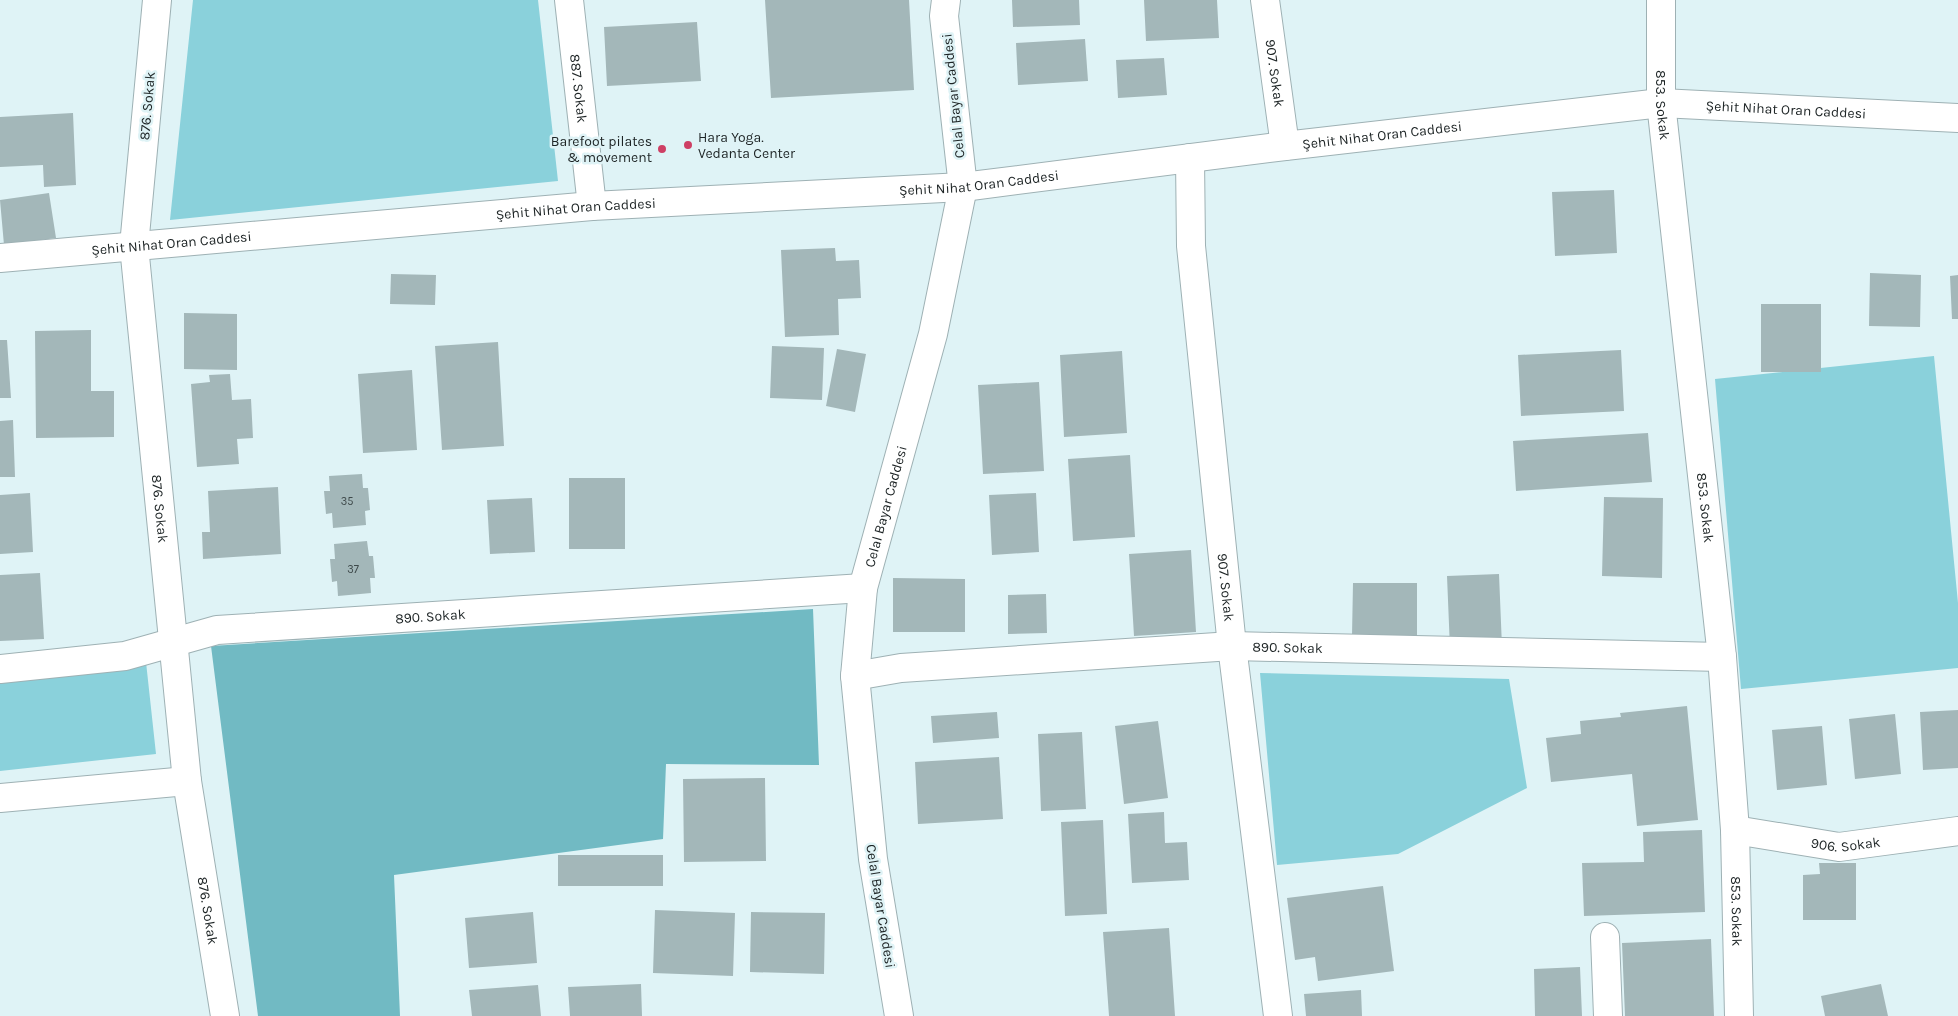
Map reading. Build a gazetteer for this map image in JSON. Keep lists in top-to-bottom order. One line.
{"streets":{"street":["907. Sokak","887. Sokak","Celal Bayar Caddesi","853. Sokak","876. Sokak","Şehit Nihat Oran Caddesi","890. Sokak","906. Sokak"]},"crossings":[["907. Sokak","Şehit Nihat Oran Caddesi"],["907. Sokak","890. Sokak"],["887. Sokak","Şehit Nihat Oran Caddesi"],["Celal Bayar Caddesi","Şehit Nihat Oran Caddesi"],["Celal Bayar Caddesi","890. Sokak"],["853. Sokak","Şehit Nihat Oran Caddesi"],["853. Sokak","890. Sokak"],["853. Sokak","906. Sokak"],["876. Sokak","Şehit Nihat Oran Caddesi"],["876. Sokak","890. Sokak"]],"places":["Hara Yoga. Vedanta Center","Barefoot pilates & movement"],"house_numbers":["35","37"]}
